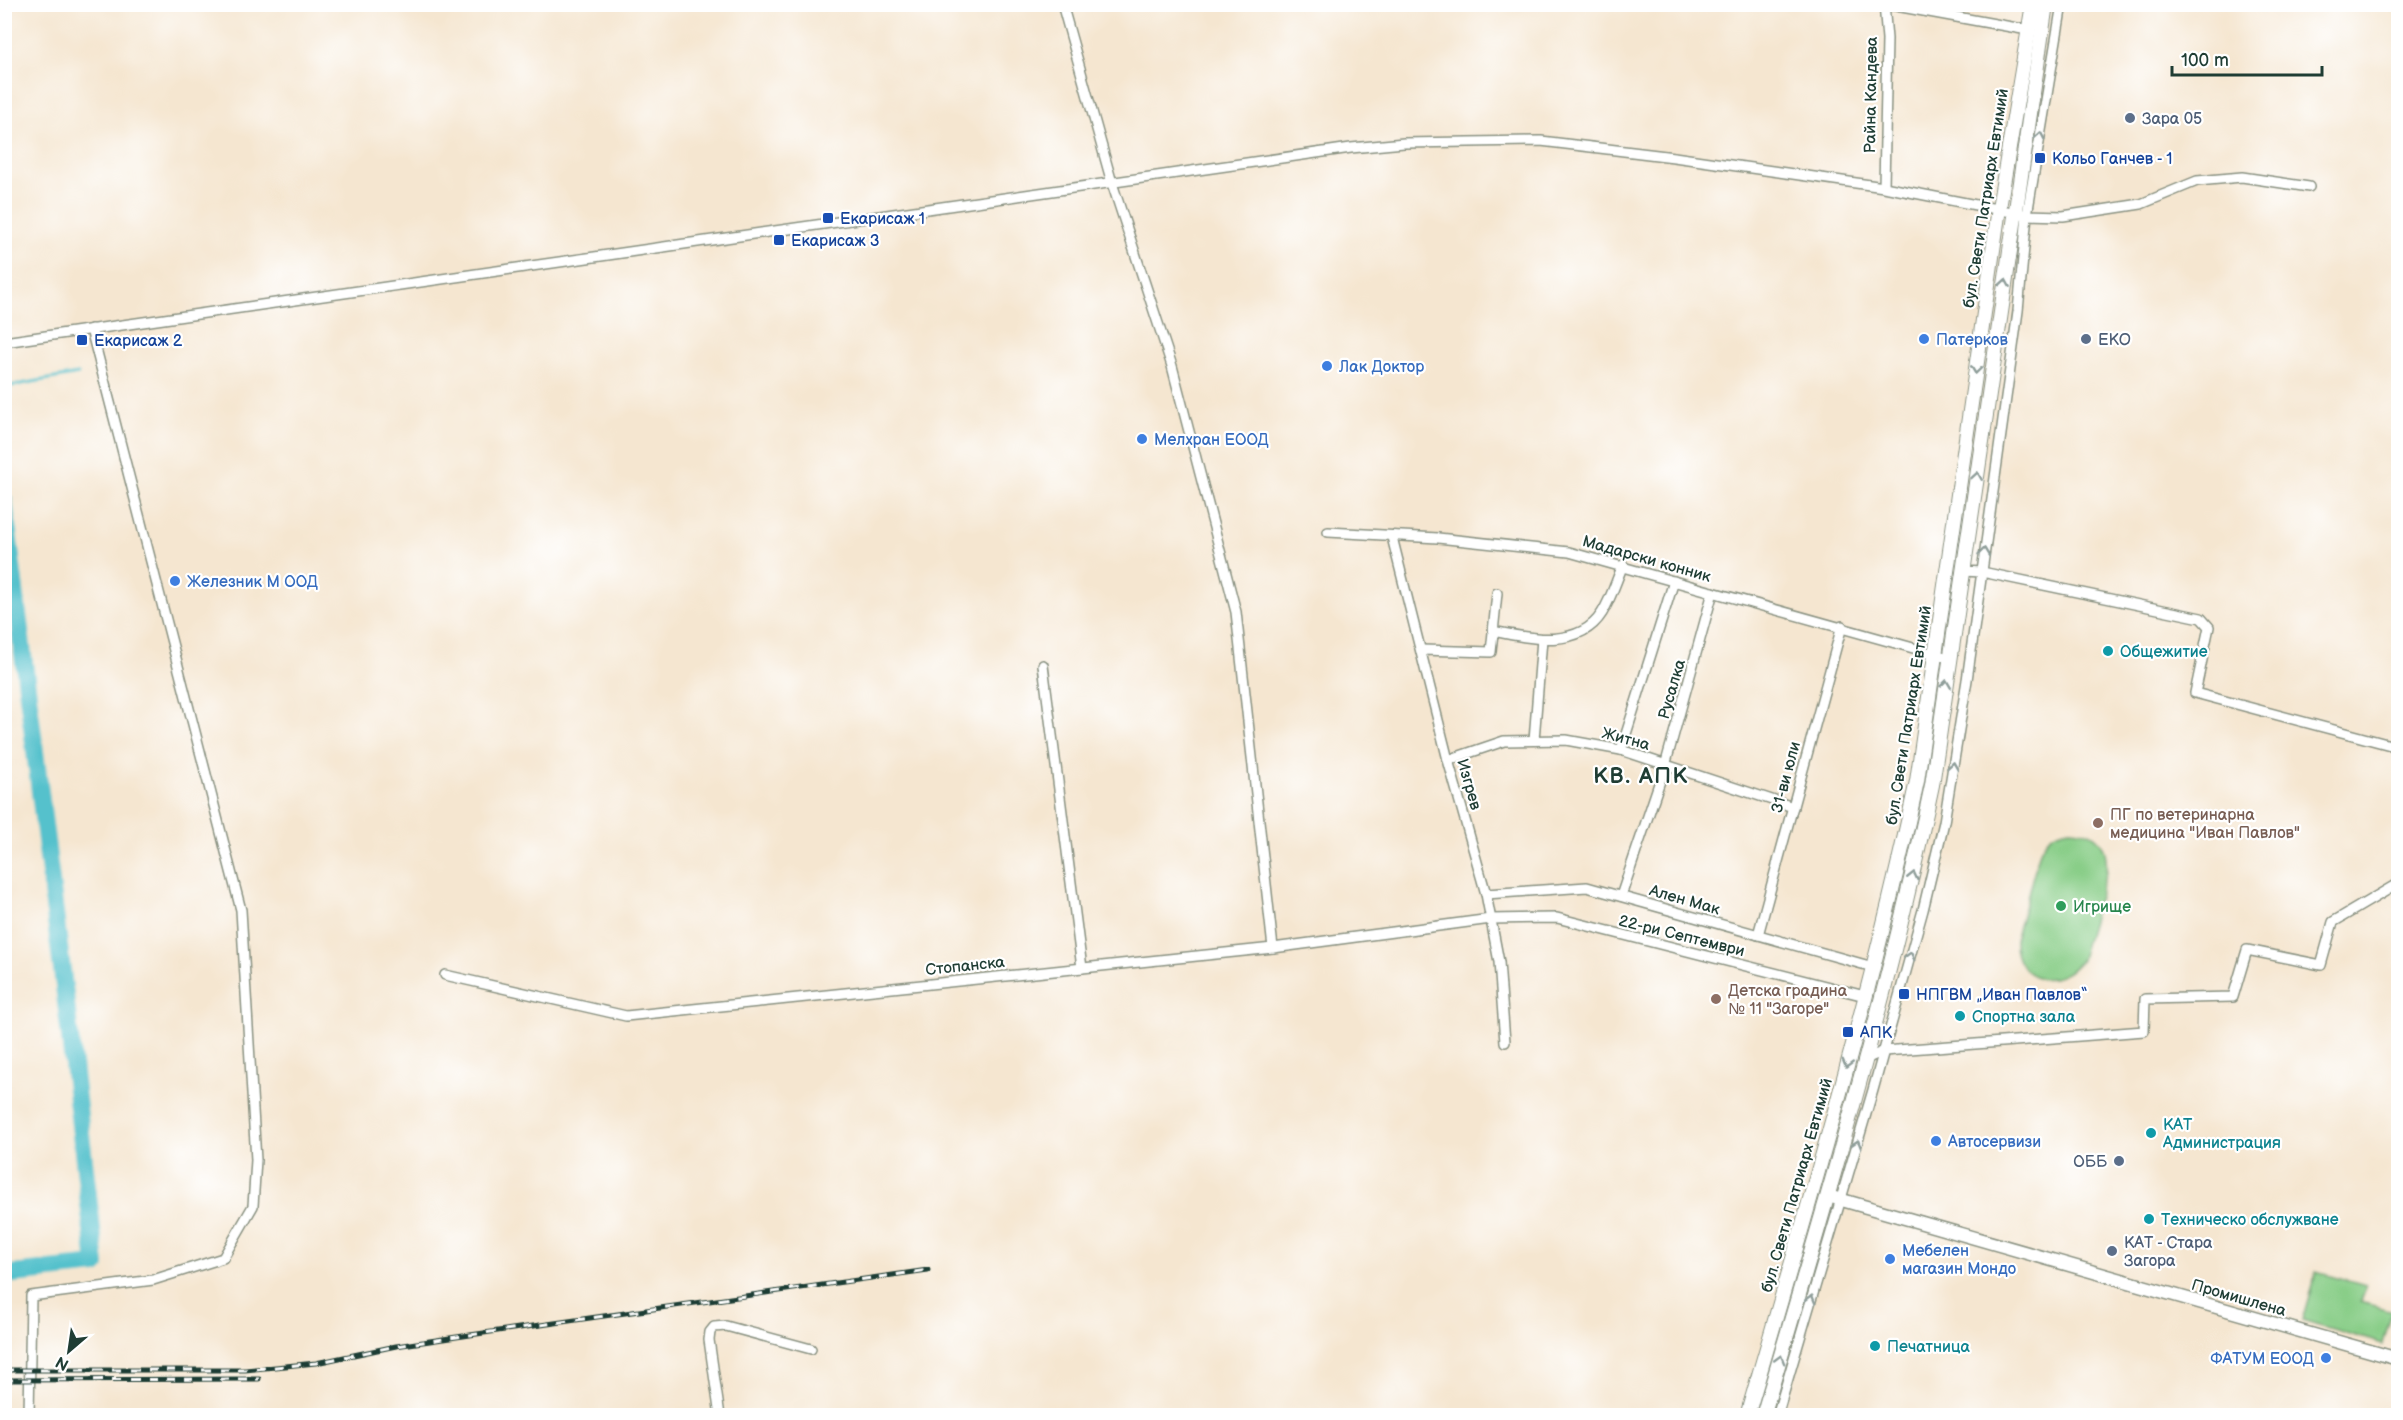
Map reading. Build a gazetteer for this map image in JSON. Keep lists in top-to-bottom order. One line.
{"streets":{"main road":["бул. Свети Патриарх Евтимий","Промишлена"],"street":["Райна Кандева","Мадарски конник","Русалка","Житна","31-ви юли","Изгрев","Ален Мак","22-ри Септември","Стопанска"]},"crossings":[["бул. Свети Патриарх Евтимий","Мадарски конник"],["бул. Свети Патриарх Евтимий","Ален Мак"],["бул. Свети Патриарх Евтимий","22-ри Септември"],["бул. Свети Патриарх Евтимий","Промишлена"],["Мадарски конник","Русалка"],["Мадарски конник","31-ви юли"],["Мадарски конник","Изгрев"],["Русалка","Житна"],["Русалка","Ален Мак"],["Житна","31-ви юли"],["Житна","Изгрев"],["31-ви юли","Ален Мак"],["Изгрев","Ален Мак"],["Изгрев","22-ри Септември"],["Изгрев","Стопанска"],["22-ри Септември","Стопанска"]],"districts":["КВ. АПК"],"places":{"other":["Зара 05","Патерков","EKO","Лак Доктор","Мелхран ЕООД","Железник М ООД","Общежитие","ПГ по ветеринарна медицина \"Иван Павлов\"","Игрище","Детска градина № 11 \"Загоре\"","Спортна зала","КАТ Администрация","Автосервизи","ОББ","Техническо обслужване","КАТ - Стара Загора","Мебелен магазин Мондо","Печатница","ФАТУМ ЕООД"],"transit":["Кольо Ганчев - 1","Екарисаж 1","Екарисаж 3","Екарисаж 2","НПГВМ „Иван Павлов“","АПК"]},"scale_bar":"100 m","north":"bottom left"}
